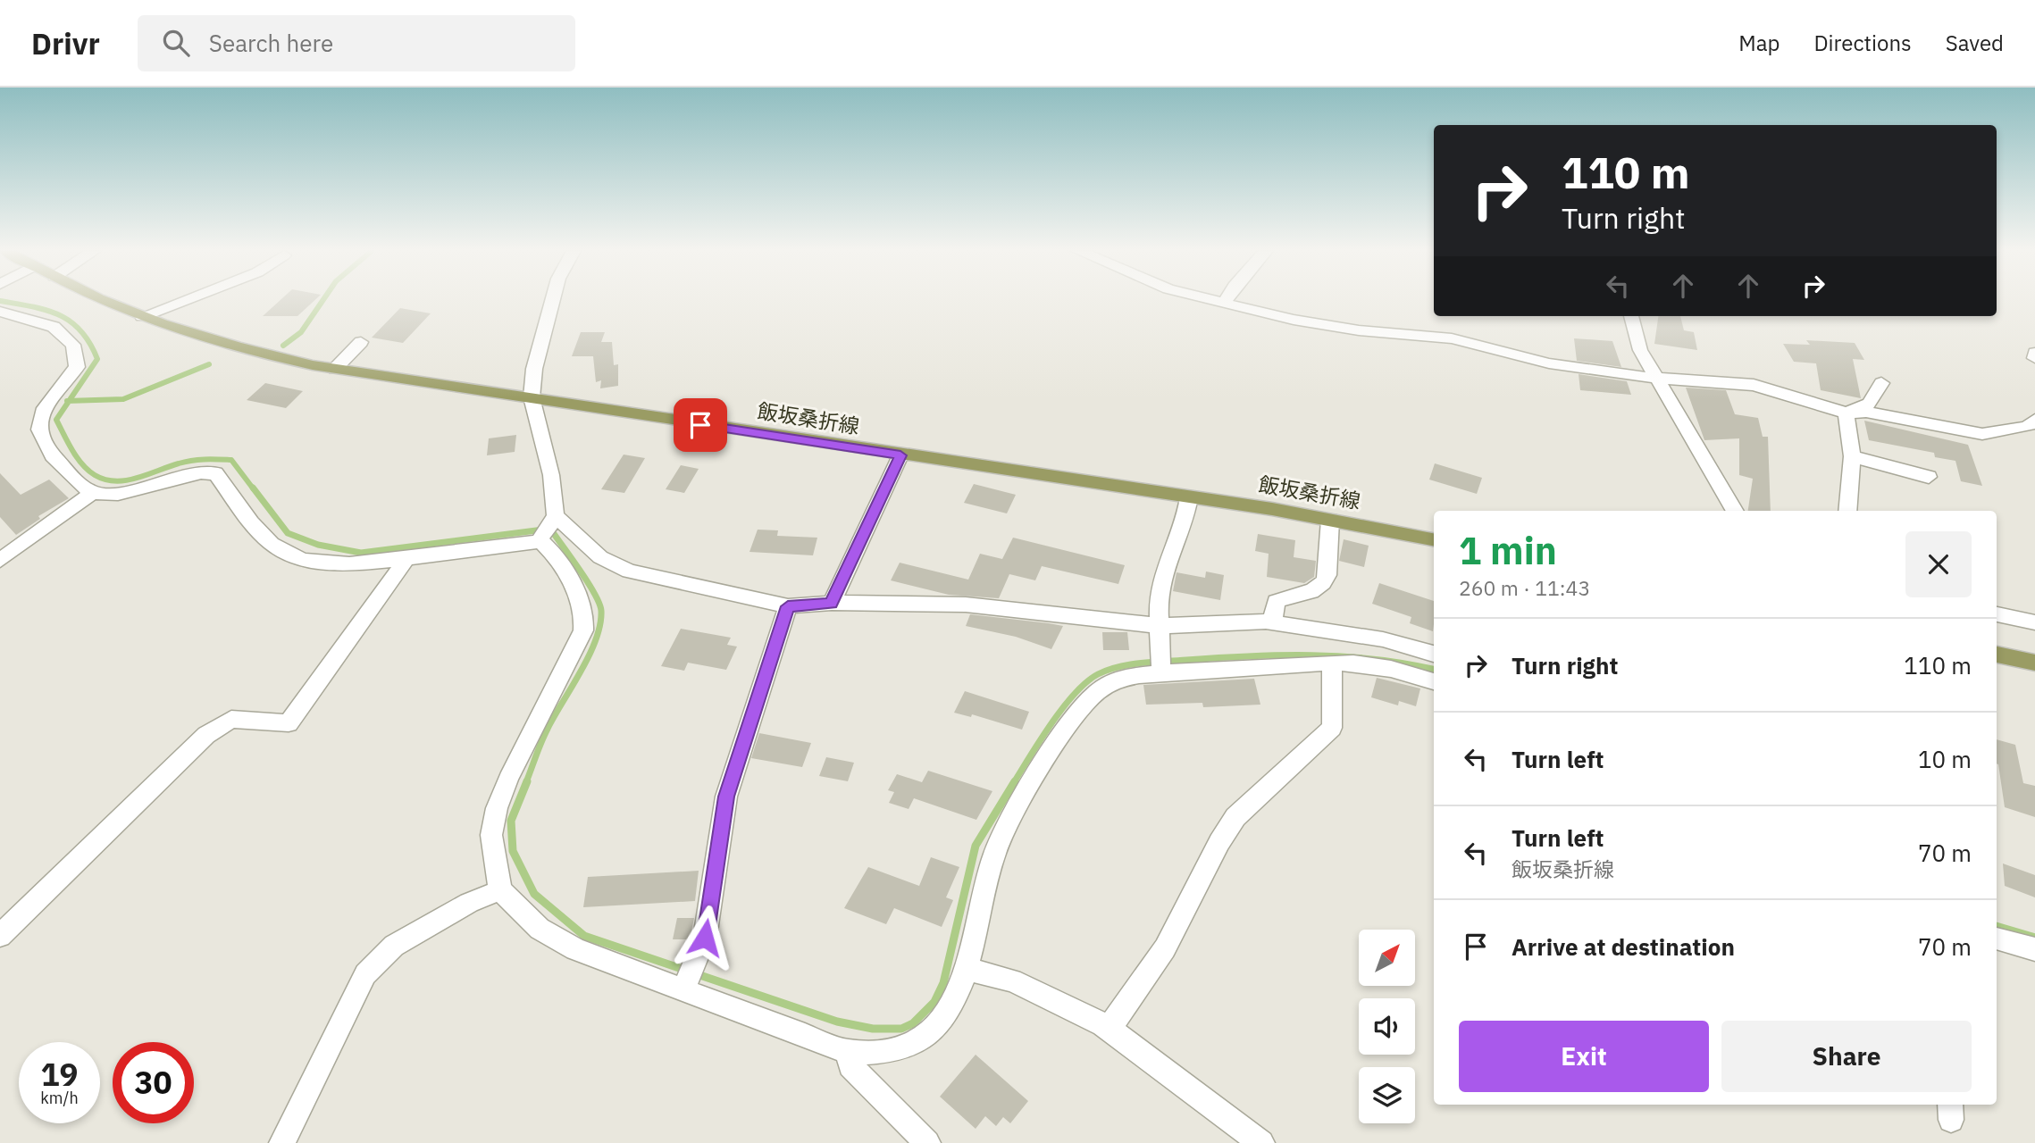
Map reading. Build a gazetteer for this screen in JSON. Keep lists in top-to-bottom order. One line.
{"streets":{"main road":["飯坂桑折線"]},"north":"top right","page":{"header":"Drivr","search":"Search here","nav":["Map","Directions","Saved"],"turn":["110 m","Turn right"],"heading":["1 min","260 m · 11:43"],"list":[{"name":"Turn right","value":"110 m"},{"name":"Turn left","value":"10 m"},{"name":"Turn left","note":"飯坂桑折線","value":"70 m"},{"name":"Arrive at destination","value":"70 m"}],"buttons":["Exit","Share"],"speed":"19 km/h","limit":"30"}}
